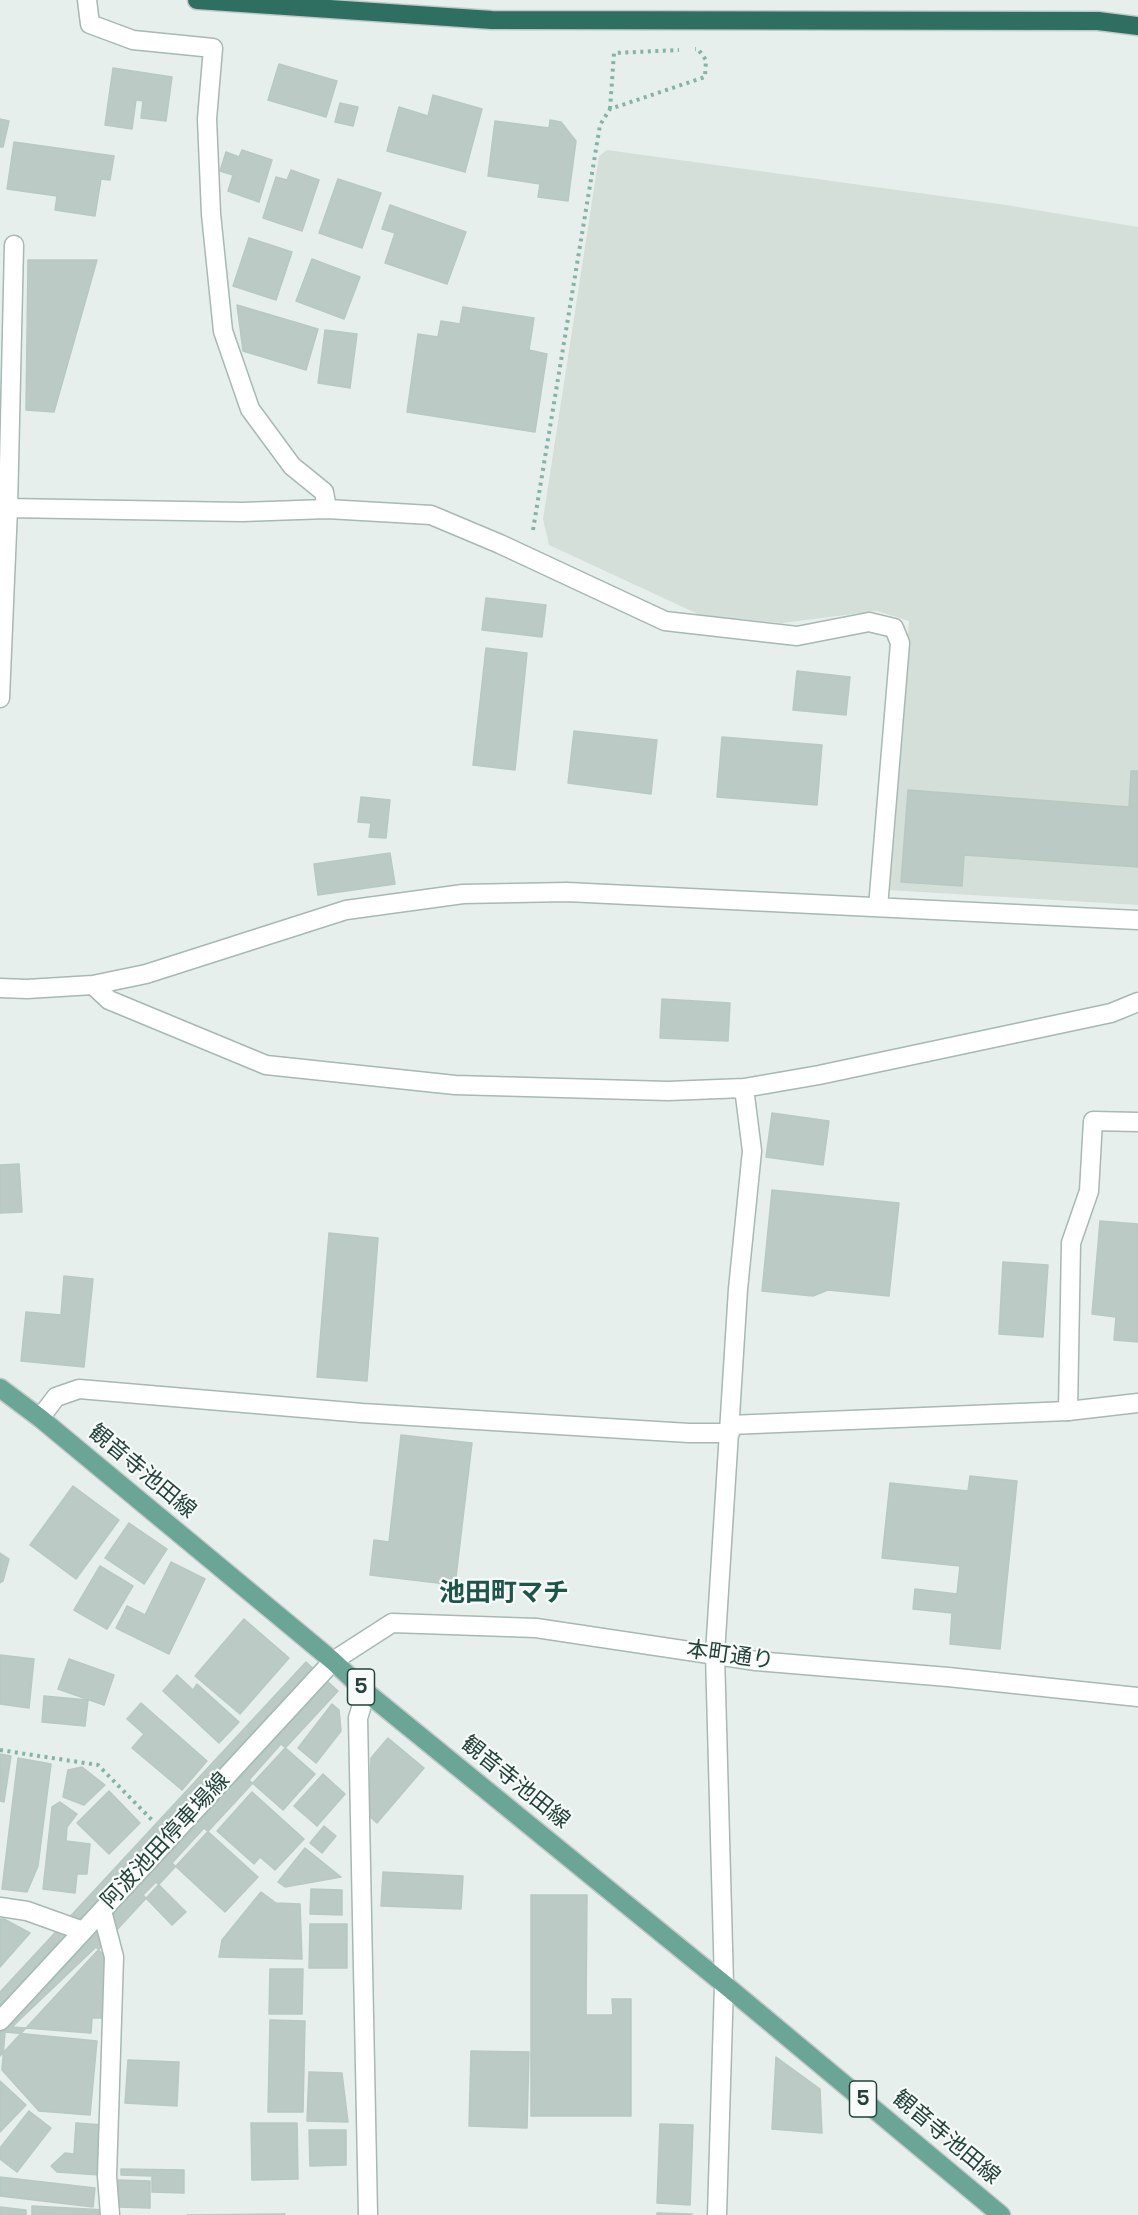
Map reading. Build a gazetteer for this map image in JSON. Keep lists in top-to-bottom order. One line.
{"streets":{"main road":["観音寺池田線","5"],"street":["本町通り","阿波池田停車場線"]},"crossings":[["観音寺池田線","本町通り"],["観音寺池田線","阿波池田停車場線"],["本町通り","阿波池田停車場線"]],"districts":["池田町マチ"]}
